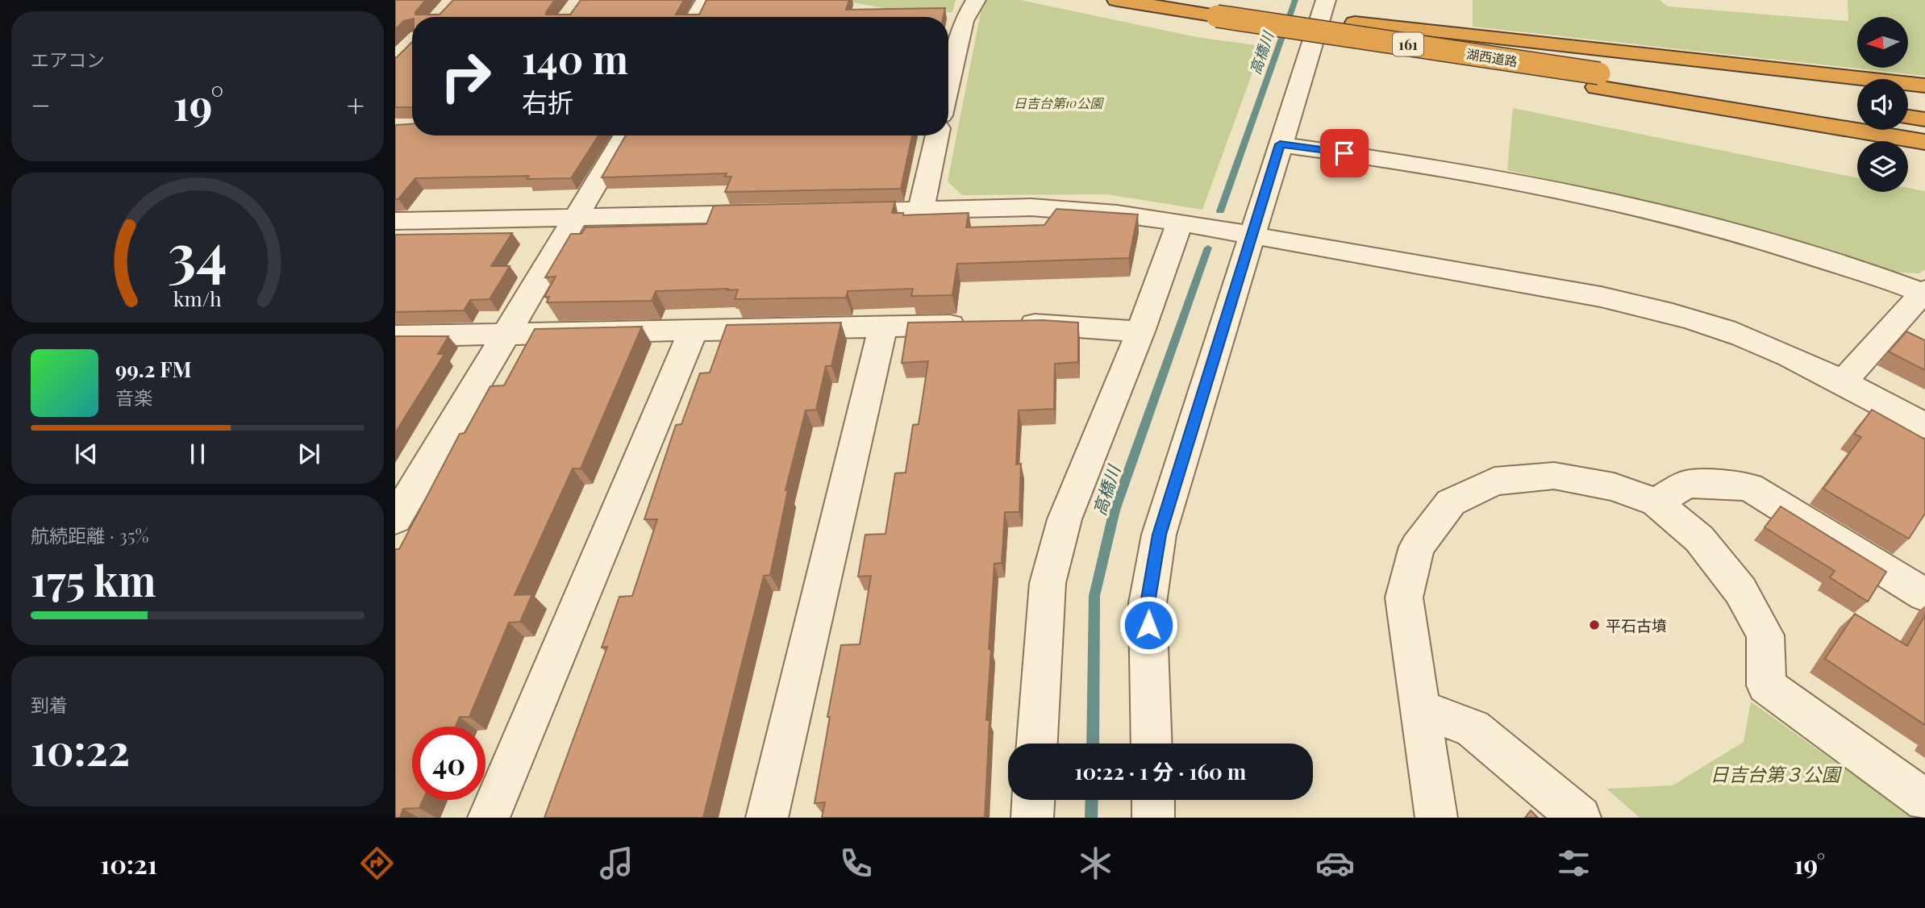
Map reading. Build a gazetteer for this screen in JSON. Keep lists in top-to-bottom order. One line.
{"streets":{"highway":["161","湖西道路"]},"water":["高橋川"],"parks":["日吉台第10公園","日吉台第３公園"],"places":["平石古墳"],"north":"left","page":{"tile":["エアコン",["航続距離 · 35%","175 km"],["到着","10:22"]],"turn":["140 m","右折"],"heat":["−","19°","+"],"song":["99.2 FM","音楽"],"limit":"40","trip":"10:22 · 1 分 · 160 m","tabs":["10:21","19°"],"gauge":["34","km/h"]}}
